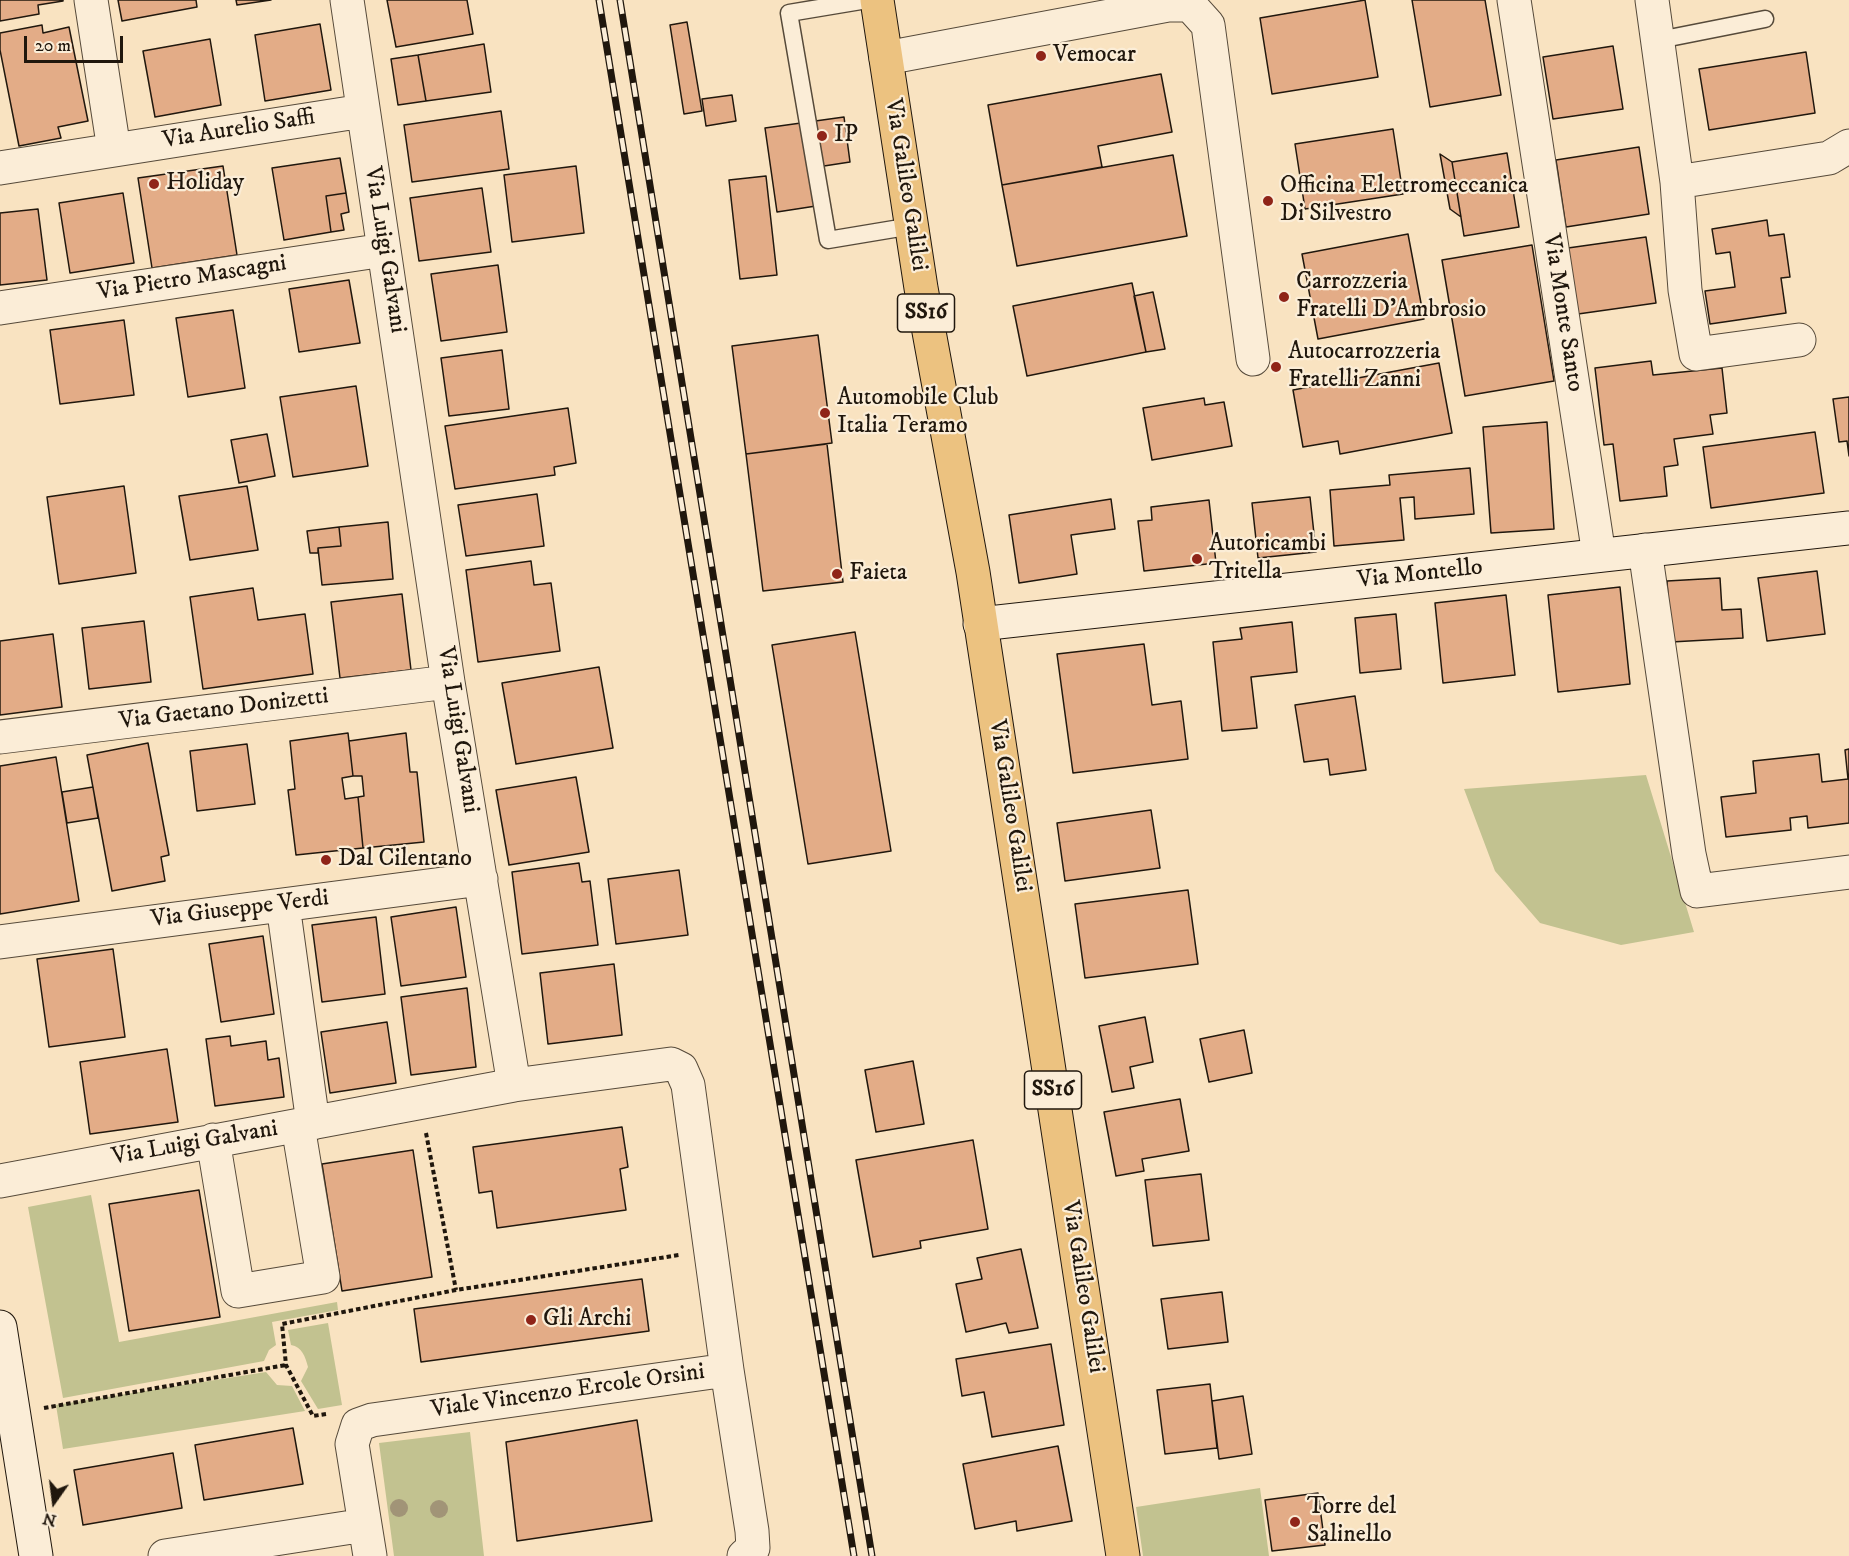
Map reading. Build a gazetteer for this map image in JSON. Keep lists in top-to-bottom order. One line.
{"streets":{"main road":["Via Galileo Galilei","SS16"],"street":["Via Aurelio Saffi","Via Luigi Galvani","Via Pietro Mascagni","Via Monte Santo","Via Montello","Via Gaetano Donizetti","Via Giuseppe Verdi","Viale Vincenzo Ercole Orsini"]},"crossings":[["Via Aurelio Saffi","Via Luigi Galvani"],["Via Galileo Galilei","Via Montello"],["Via Luigi Galvani","Via Pietro Mascagni"],["Via Luigi Galvani","Via Gaetano Donizetti"],["Via Luigi Galvani","Via Giuseppe Verdi"],["Via Monte Santo","Via Montello"]],"places":["Vemocar","IP","Holiday","Officina Elettromeccanica Di Silvestro","Carrozzeria Fratelli D'Ambrosio","Autocarrozzeria Fratelli Zanni","Automobile Club Italia Teramo","Autoricambi Tritella","Faieta","Dal Cilentano","Gli Archi","Torre del Salinello"],"scale_bar":"20 m","north":"bottom"}
